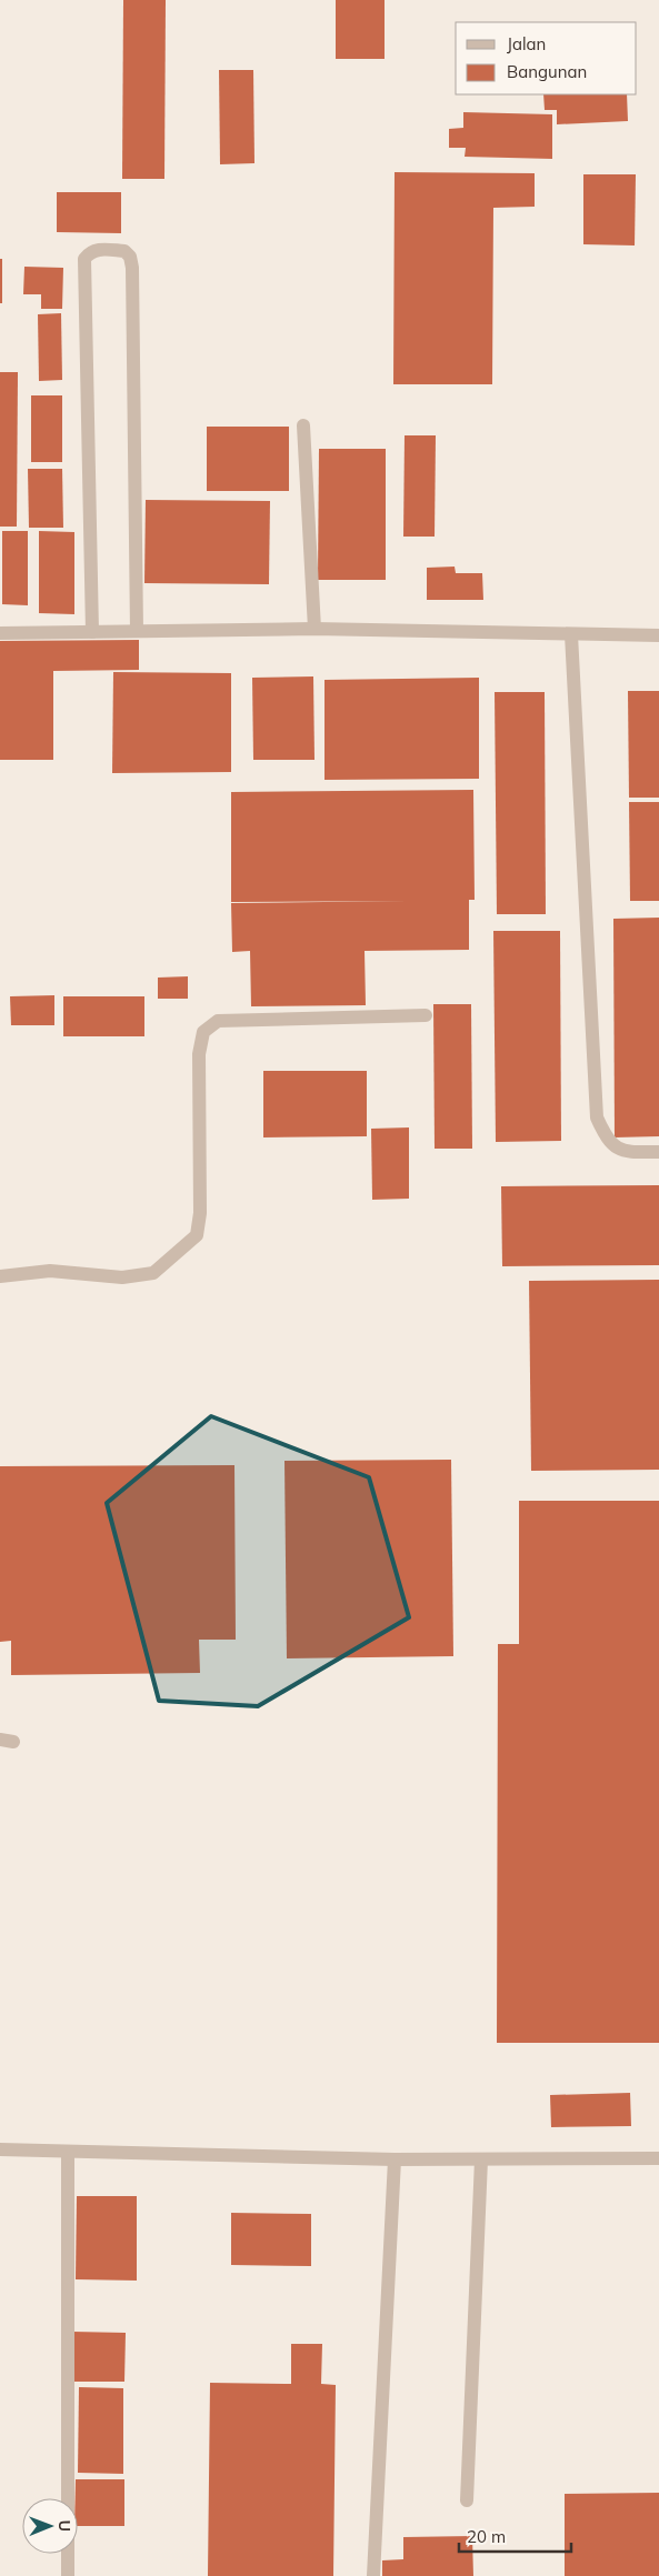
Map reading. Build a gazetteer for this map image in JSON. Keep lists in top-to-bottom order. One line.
{"legend":["Jalan","Bangunan"],"scale_bar":"20 m","north":"right"}
